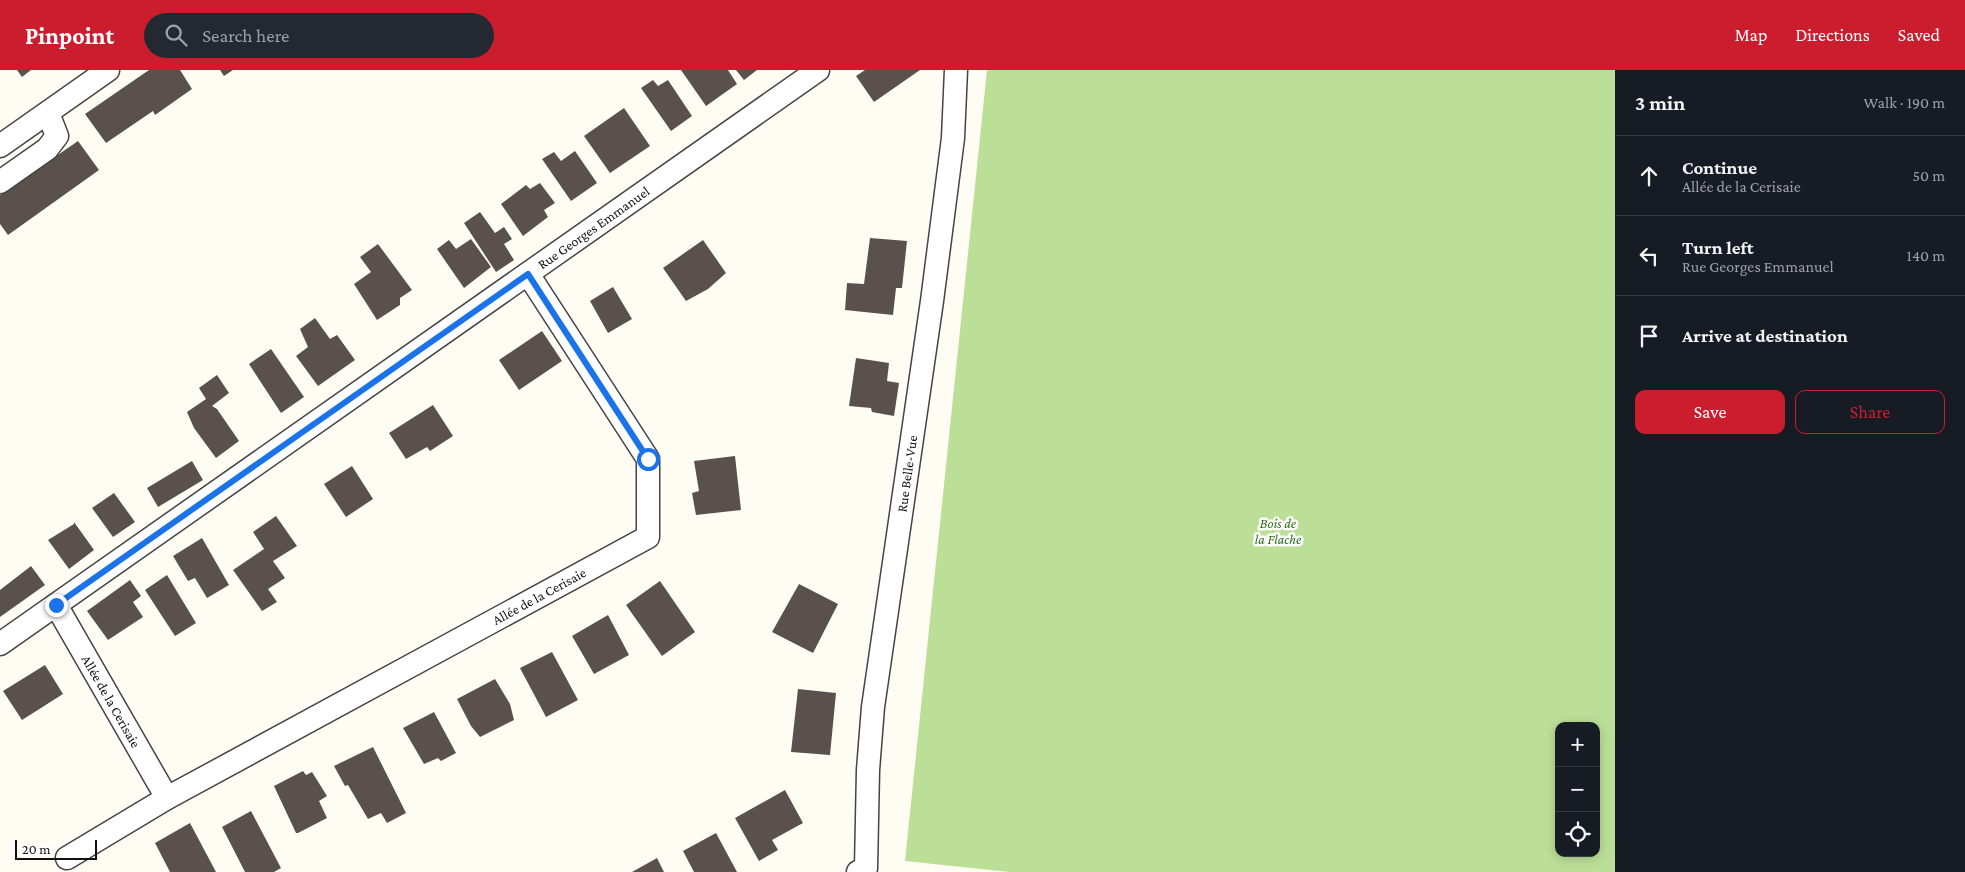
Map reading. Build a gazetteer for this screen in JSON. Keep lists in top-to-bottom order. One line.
{"streets":{"street":["Rue Georges Emmanuel","Rue Belle-Vue","Allée de la Cerisaie"]},"crossings":[["Rue Georges Emmanuel","Allée de la Cerisaie"]],"parks":["Bois de la Flache"],"scale_bar":"20 m","page":{"header":"Pinpoint","search":"Search here","nav":["Map","Directions","Saved"],"heading":["3 min","Walk · 190 m"],"list":[["Continue","Allée de la Cerisaie","50 m"],["Turn left","Rue Georges Emmanuel","140 m"],"Arrive at destination"],"buttons":["Save","Share"],"map_buttons":["+","−"],"scale":"20 m"}}
